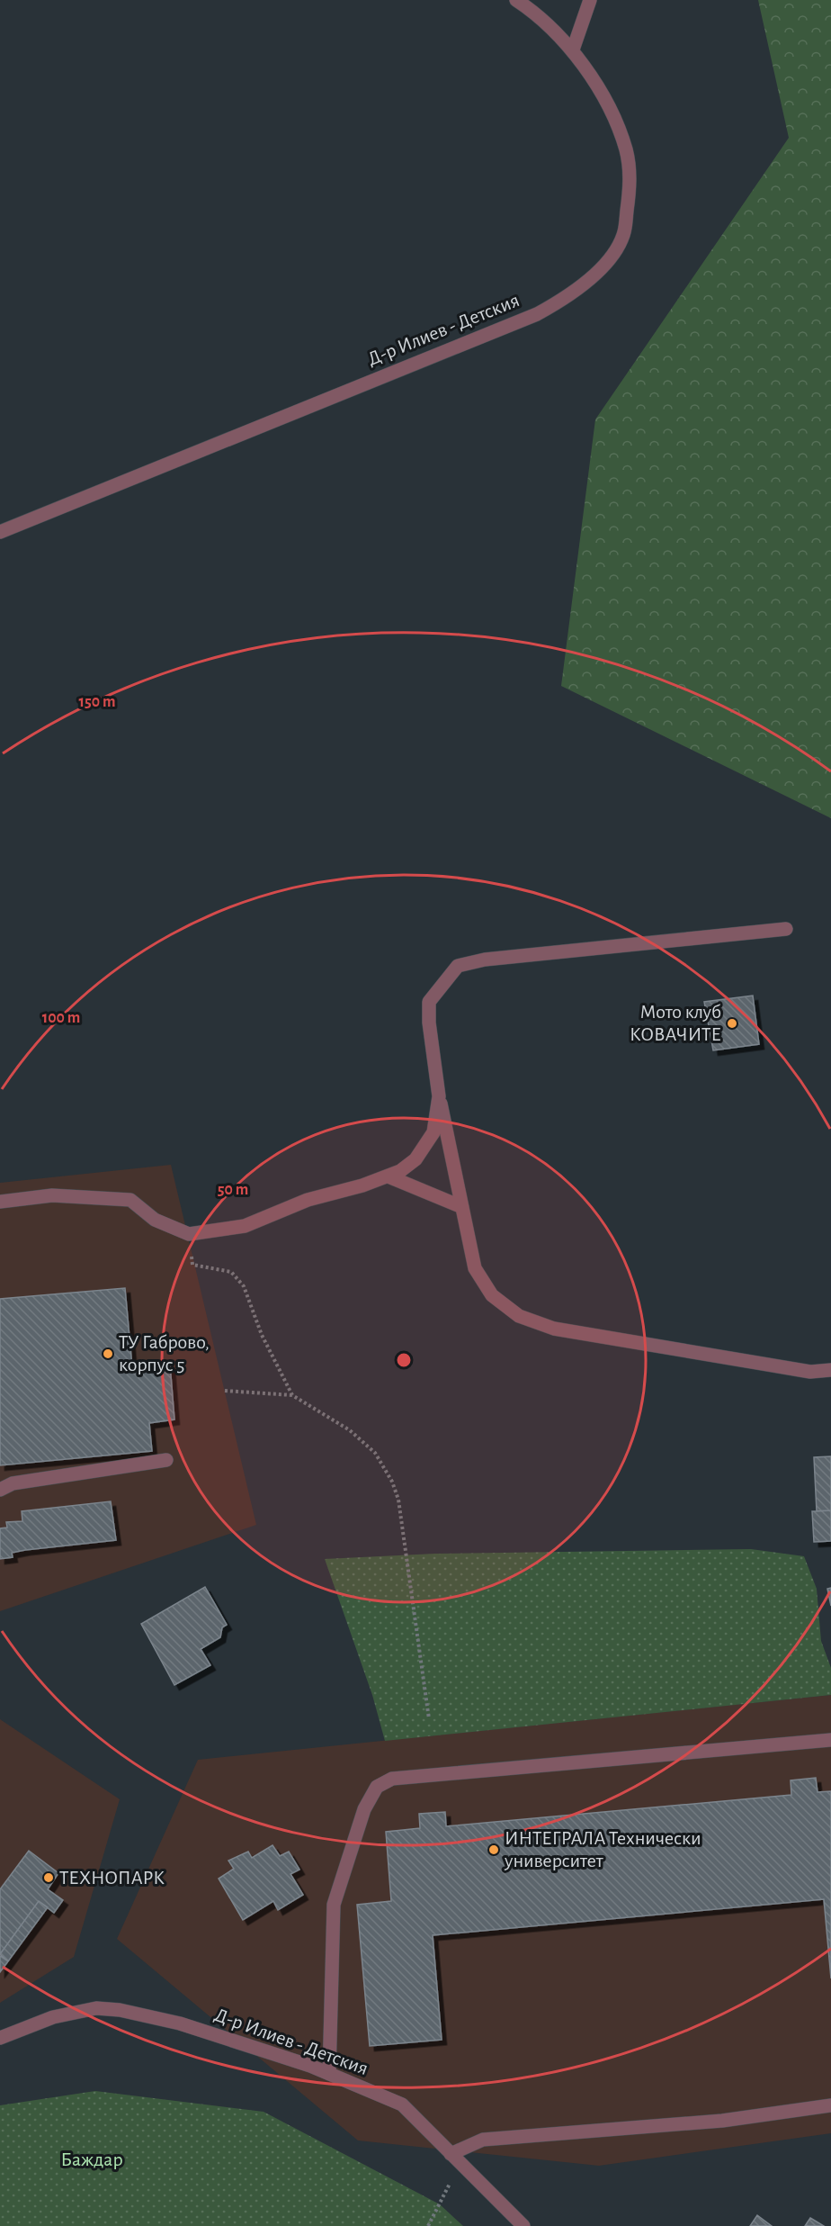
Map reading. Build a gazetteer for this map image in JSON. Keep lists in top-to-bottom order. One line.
{"streets":{"street":["Д-р Илиев - Детския"]},"parks":["Баждар"],"places":["Мото клуб КОВАЧИТЕ","ТУ Габрово, корпус 5","ИНТЕГРАЛА Технически университет","ТЕХНОПАРК"],"rings":["150 m","100 m","50 m"]}
